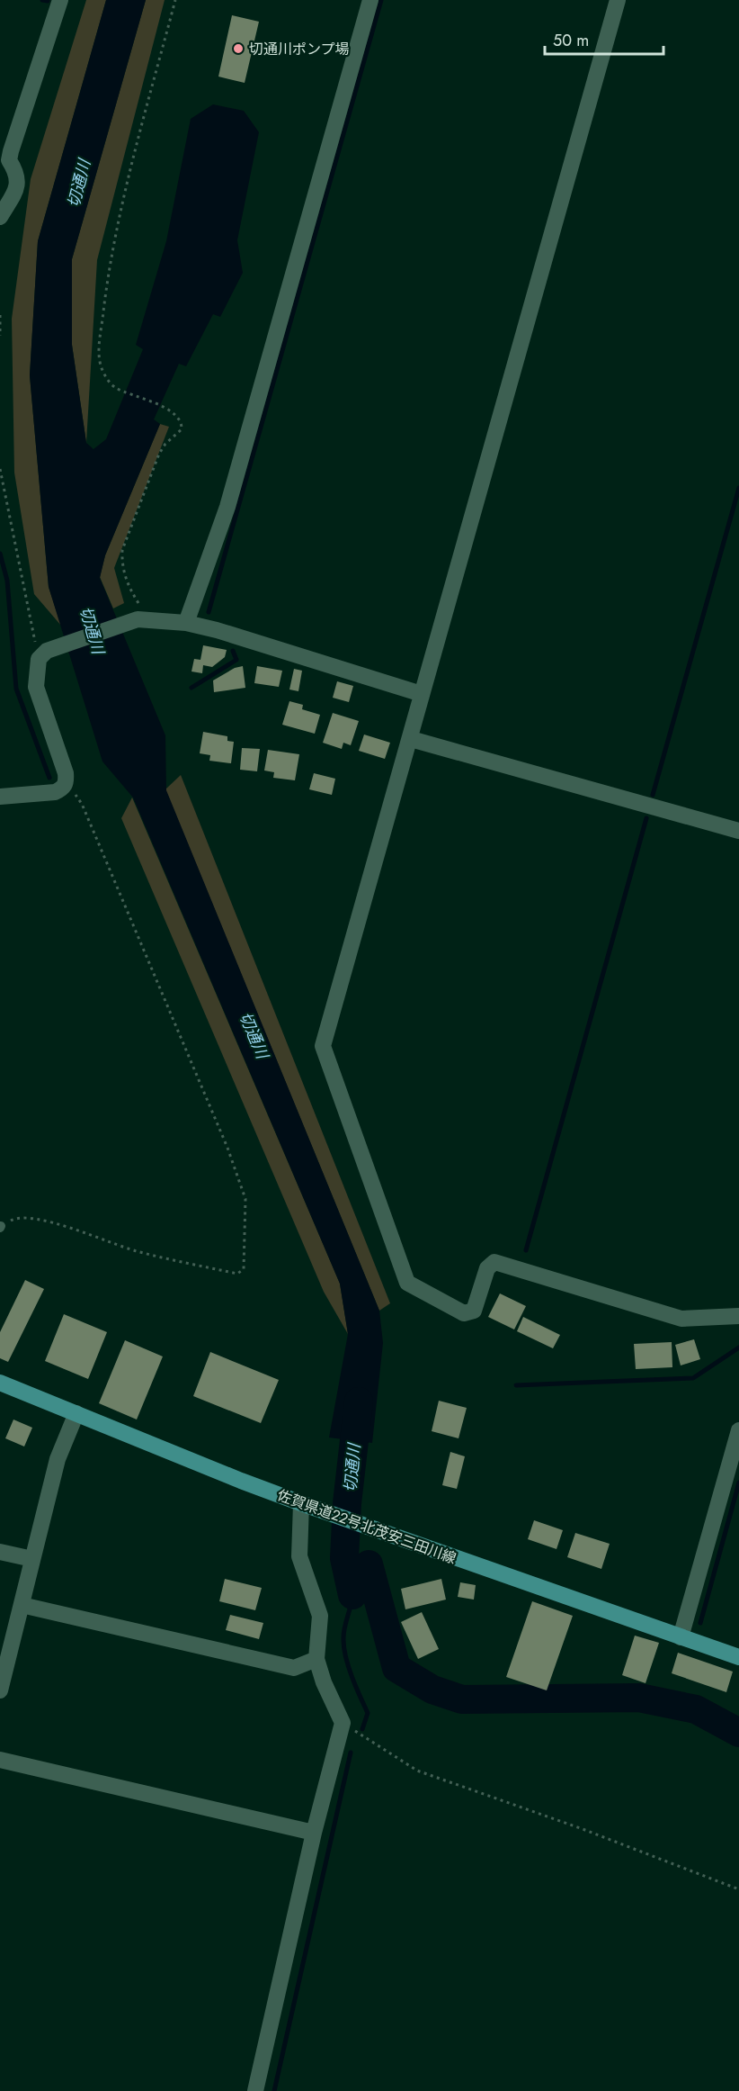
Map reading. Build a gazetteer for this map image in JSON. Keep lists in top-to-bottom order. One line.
{"streets":{"main road":["佐賀県道22号北茂安三田川線"]},"water":["切通川"],"places":["切通川ポンプ場"],"scale_bar":"50 m"}
